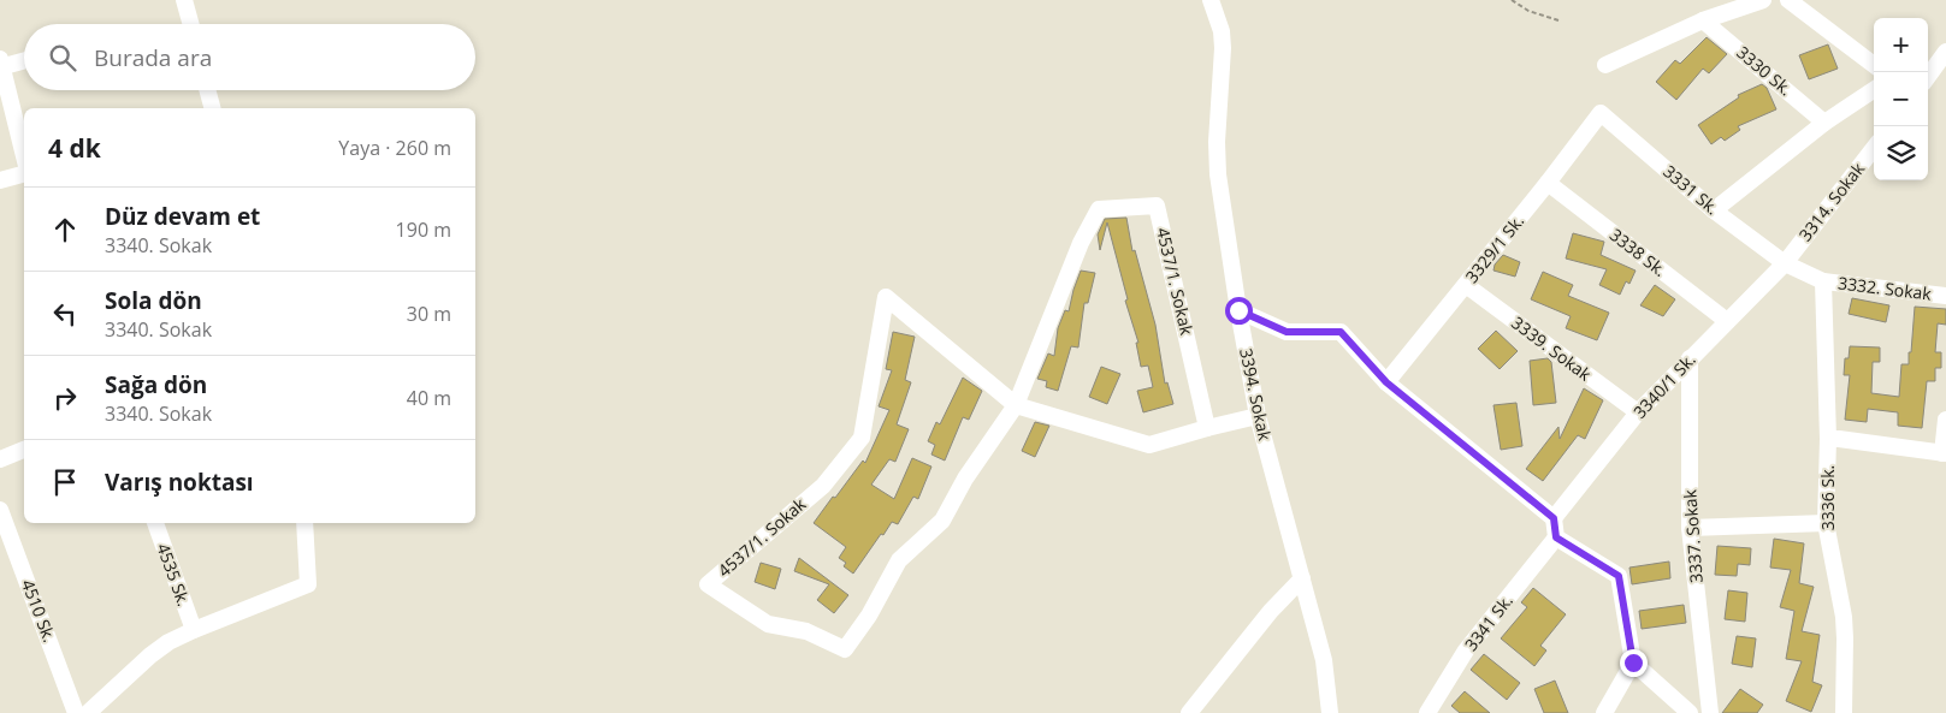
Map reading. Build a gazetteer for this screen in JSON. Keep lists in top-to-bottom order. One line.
{"streets":{"street":["3330 Sk.","3331 Sk.","3314. Sokak","3329/1 Sk.","3338 Sk.","4537/1. Sokak","3332. Sokak","3339. Sokak","3340/1 Sk.","3394. Sokak","3336 Sk.","3337. Sokak","4535 Sk.","4510 Sk.","3341 Sk."]},"crossings":[["3331 Sk.","3314. Sokak"],["3331 Sk.","3329/1 Sk."],["3331 Sk.","3332. Sokak"],["3331 Sk.","3340/1 Sk."],["3331 Sk.","3336 Sk."],["3314. Sokak","3340/1 Sk."],["3329/1 Sk.","3338 Sk."],["3329/1 Sk.","3339. Sokak"],["3338 Sk.","3340/1 Sk."],["3332. Sokak","3336 Sk."],["3339. Sokak","3340/1 Sk."],["3340/1 Sk.","3337. Sokak"]],"page":{"map_buttons":["+","−"],"search":"Burada ara","heading":["4 dk","Yaya · 260 m"],"list":[["Düz devam et","3340. Sokak","190 m"],["Sola dön","3340. Sokak","30 m"],["Sağa dön","3340. Sokak","40 m"],"Varış noktası"]}}
